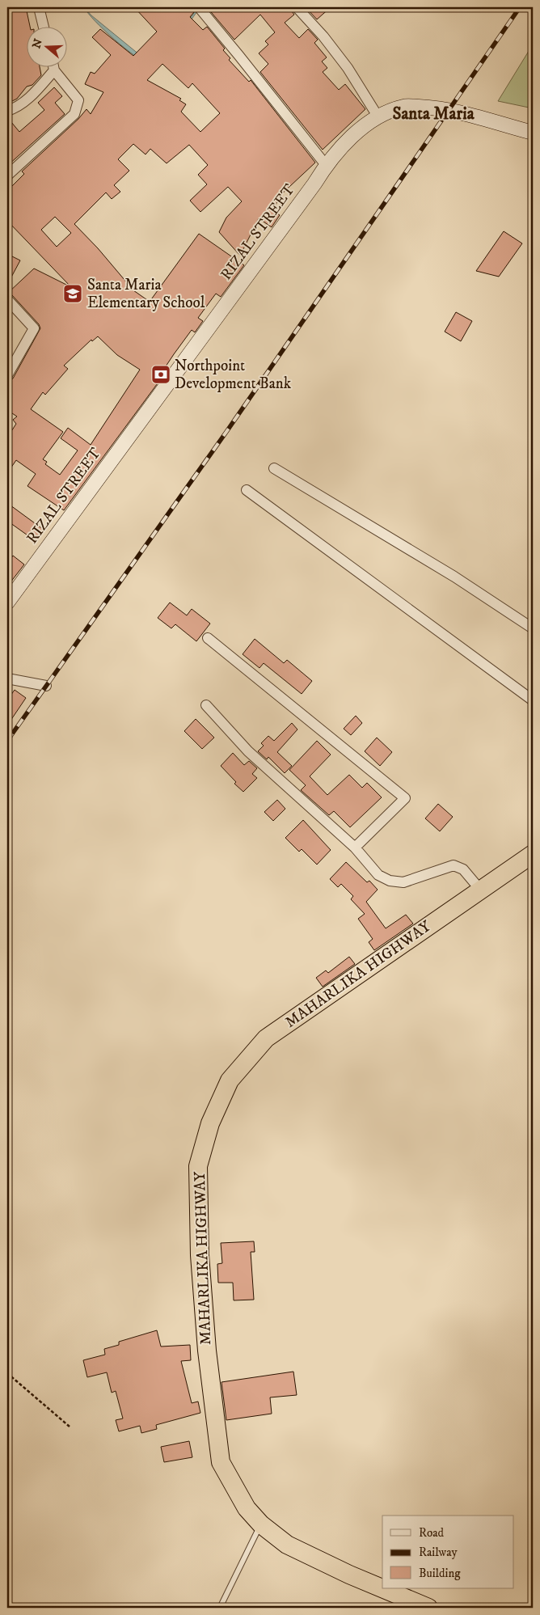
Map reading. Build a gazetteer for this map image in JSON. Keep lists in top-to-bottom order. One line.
{"streets":{"highway":["MAHARLIKA HIGHWAY"],"street":["RIZAL STREET"]},"districts":["Santa Maria"],"places":{"school or university":["Santa Maria Elementary School"],"bank":["Northpoint Development Bank"]},"legend":["Road","Railway","Building"],"north":"left"}
